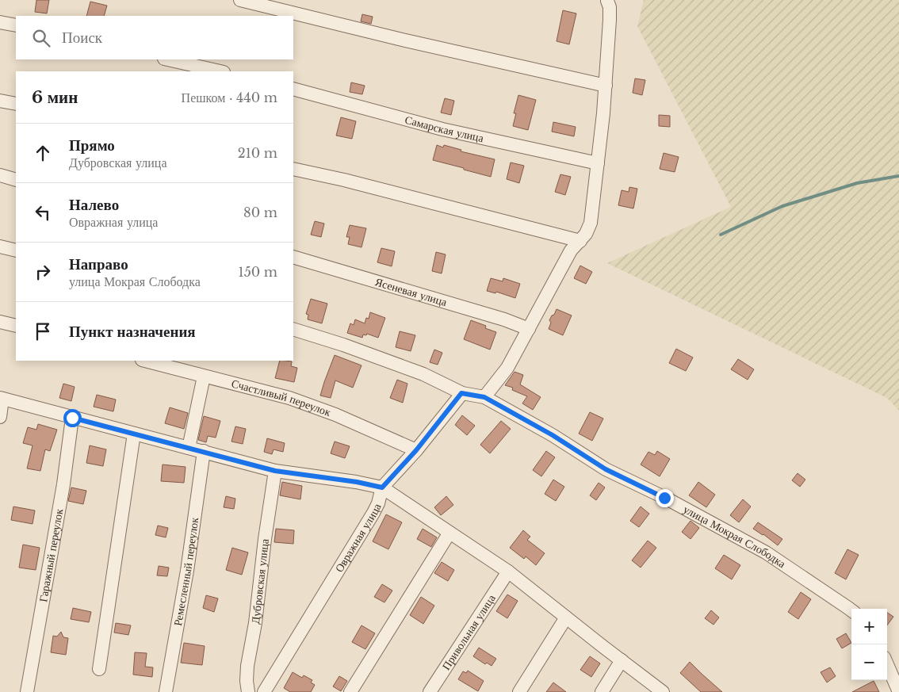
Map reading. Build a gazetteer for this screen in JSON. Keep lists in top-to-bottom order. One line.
{"streets":{"street":["Самарская улица","Ясеневая улица","Счастливый переулок","улица Мокрая Слободка","Овражная улица","Гаражный переулок","Ремесленный переулок","Дубровская улица","Привольная улица"]},"crossings":[["Счастливый переулок","Овражная улица"],["улица Мокрая Слободка","Овражная улица"]],"page":{"search":"Поиск","heading":["6 мин","Пешком · 440 m"],"list":[["Прямо","Дубровская улица","210 m"],["Налево","Овражная улица","80 m"],["Направо","улица Мокрая Слободка","150 m"],"Пункт назначения"],"map_buttons":["+","−"]}}
